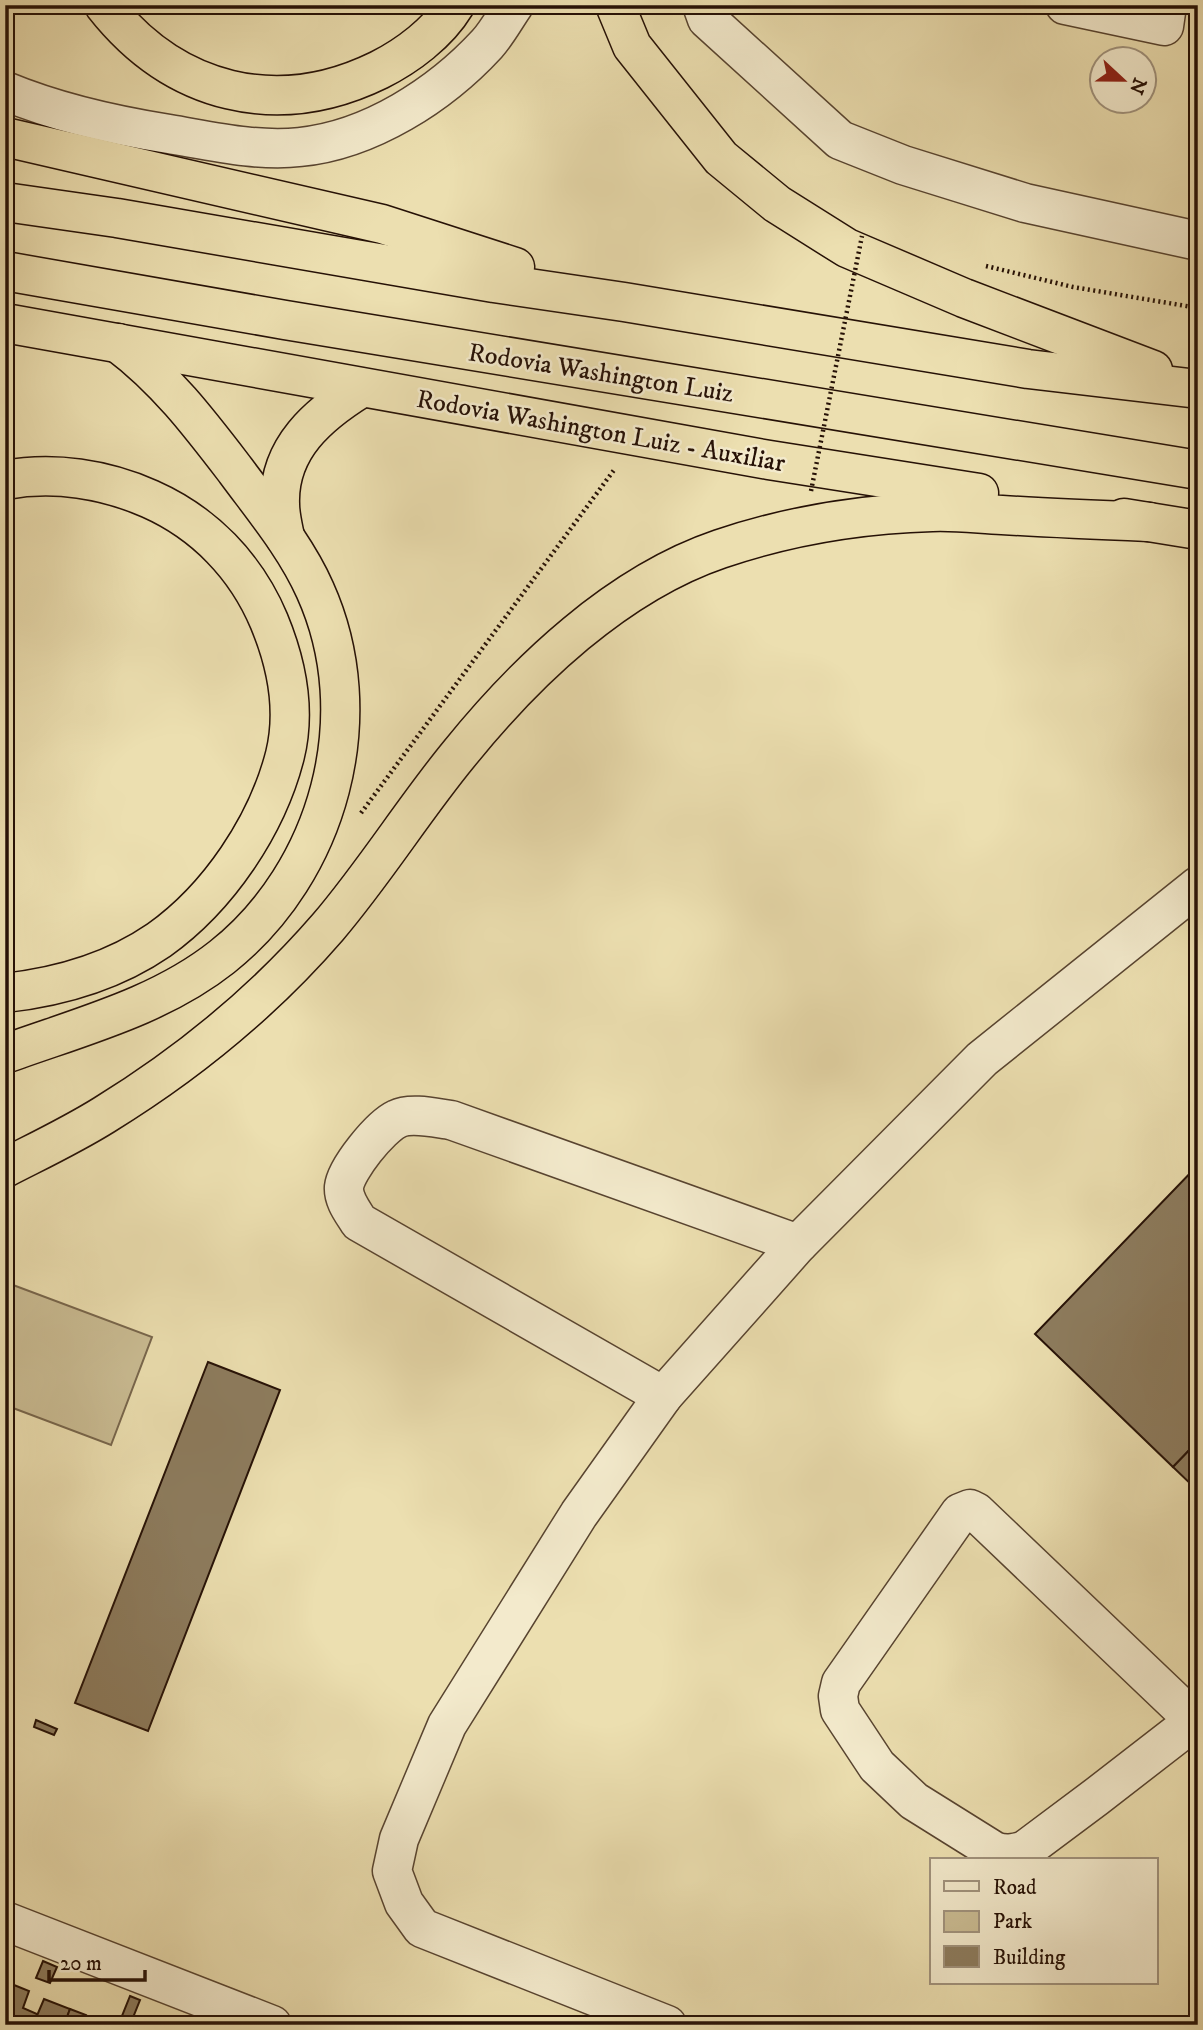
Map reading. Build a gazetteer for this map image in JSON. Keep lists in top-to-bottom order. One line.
{"streets":{"highway":["Rodovia Washington Luiz","Rodovia Washington Luiz - Auxiliar"]},"legend":["Road","Park","Building"],"scale_bar":"20 m","north":"right"}
